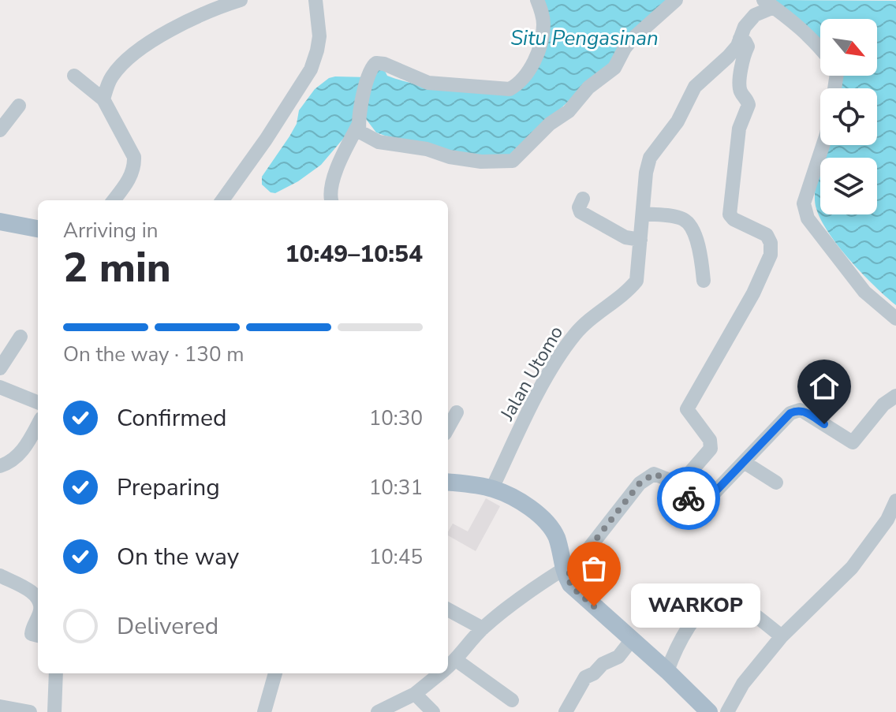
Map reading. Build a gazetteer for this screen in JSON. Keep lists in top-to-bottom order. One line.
{"streets":{"street":["Jalan Utomo"]},"water":["Situ Pengasinan"],"places":["WARKOP"],"north":"bottom right","page":{"heading":["2 min","Arriving in","10:49–10:54"],"bar":"On the way · 130 m","list":[["Confirmed","10:30"],["Preparing","10:31"],["On the way","10:45"],"Delivered"],"bubble":"WARKOP"}}
